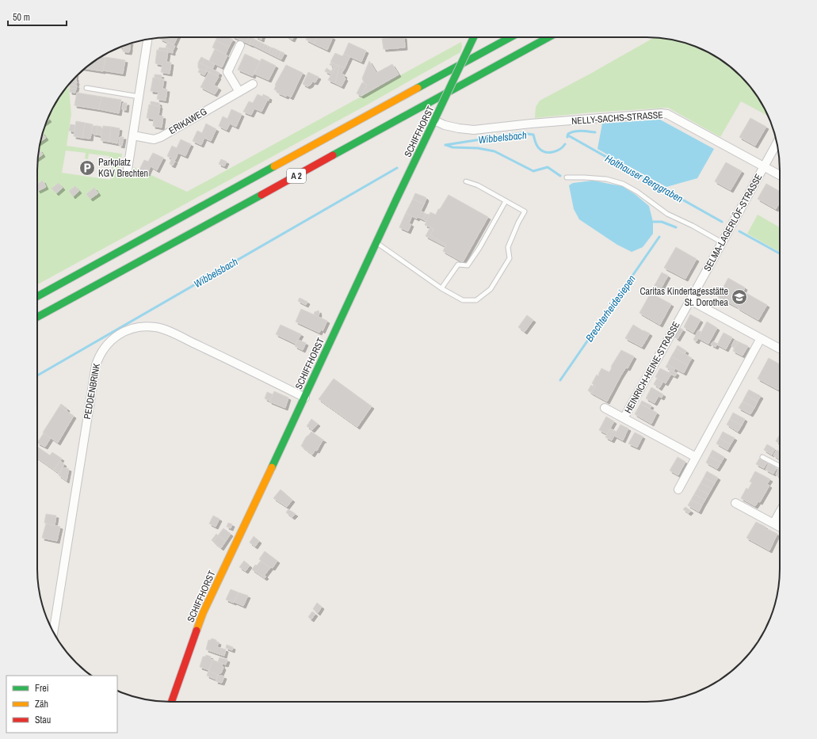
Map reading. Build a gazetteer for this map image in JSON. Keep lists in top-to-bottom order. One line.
{"streets":{"main road":["SCHIFFHORST","A 2"],"street":["NELLY-SACHS-STRASSE","ERIKAWEG","SELMA-LAGERLÖF-STRASSE","HEINRICH-HEINE-STRASSE","PEDDENBRINK"]},"crossings":[["NELLY-SACHS-STRASSE","SCHIFFHORST"],["NELLY-SACHS-STRASSE","SELMA-LAGERLÖF-STRASSE"],["SCHIFFHORST","PEDDENBRINK"],["SELMA-LAGERLÖF-STRASSE","HEINRICH-HEINE-STRASSE"]],"water":["Wibbelsbach","Holthauser Berggraben","Brechterheidesiepen"],"places":{"parking":["Parkplatz KGV Brechten"],"school or university":["Caritas Kindertagesstätte St. Dorothea"]},"legend":["Frei","Zäh","Stau"],"scale_bar":"50 m"}
